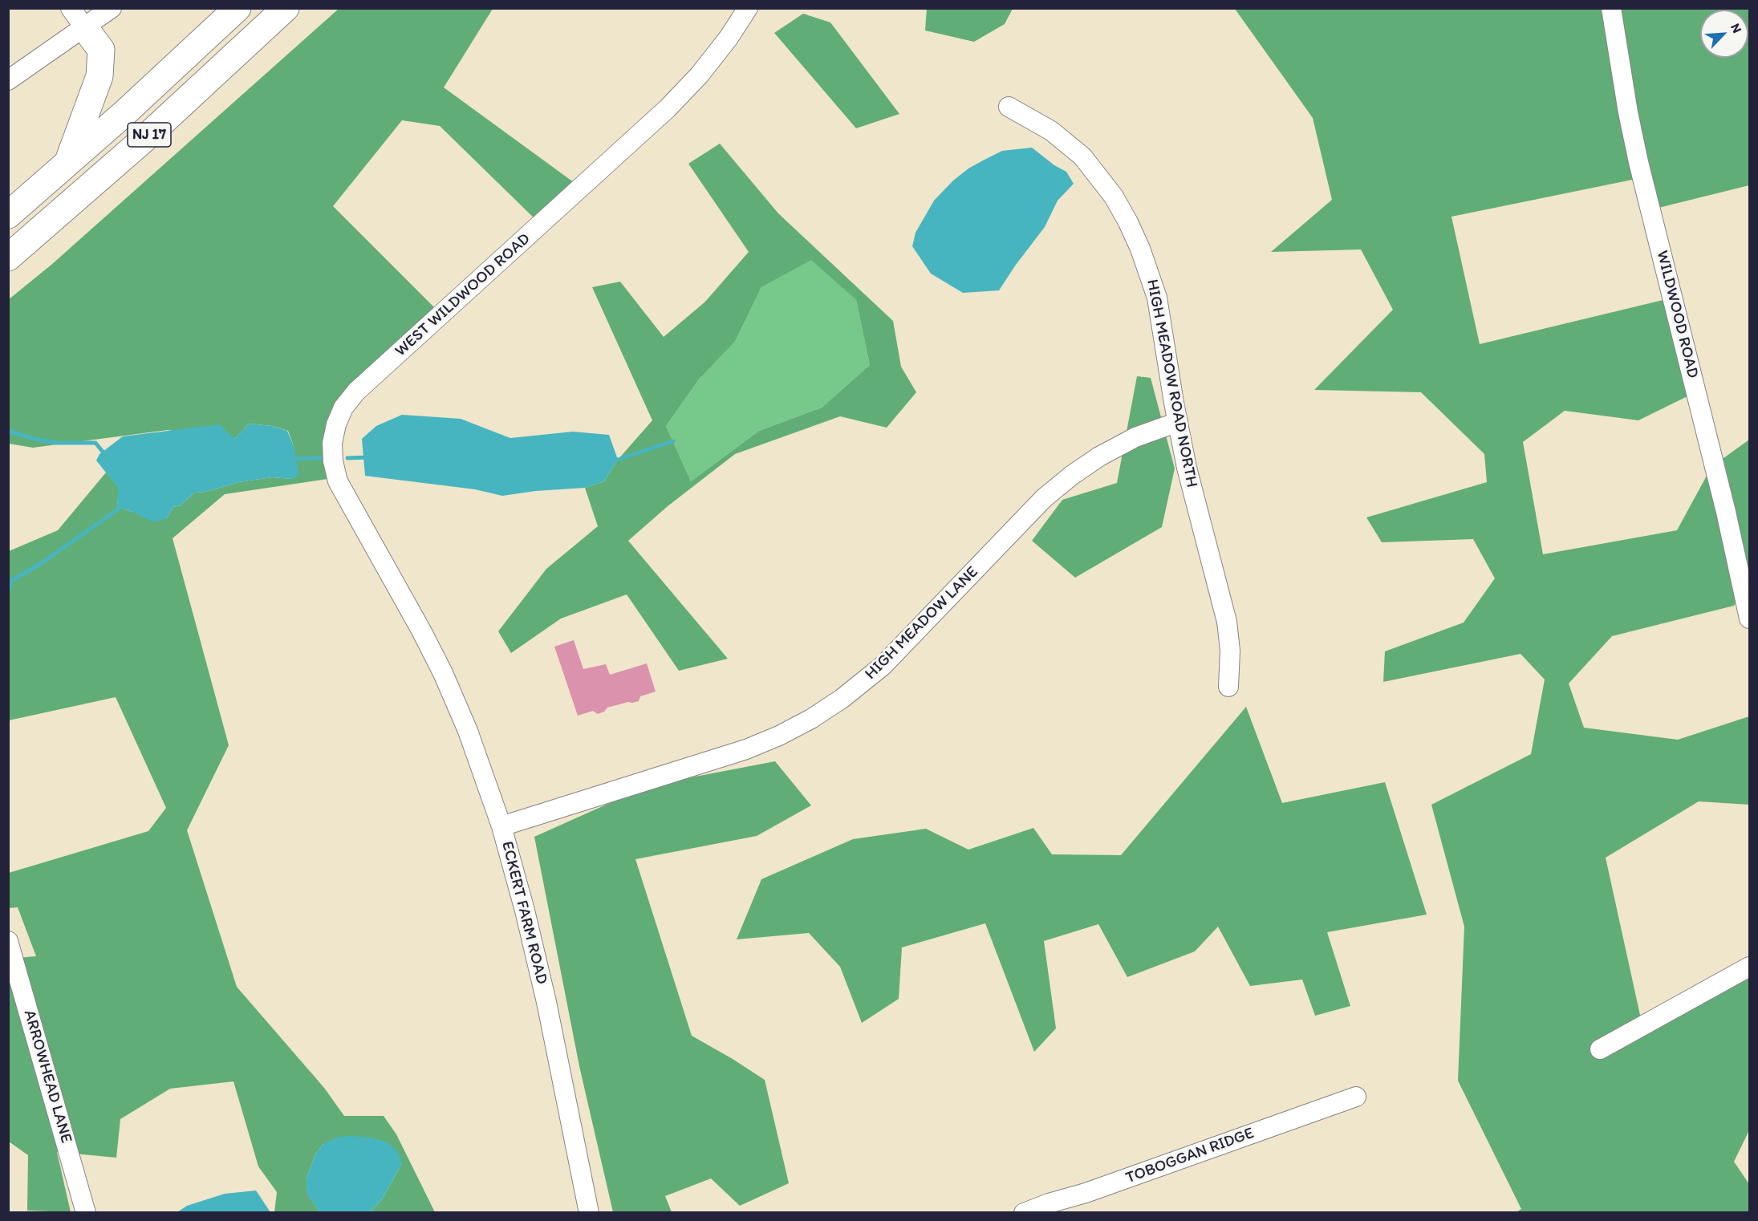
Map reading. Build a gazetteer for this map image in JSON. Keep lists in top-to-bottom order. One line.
{"streets":{"highway":["NJ 17"],"street":["WEST WILDWOOD ROAD","WILDWOOD ROAD","HIGH MEADOW ROAD NORTH","HIGH MEADOW LANE","ECKERT FARM ROAD","ARROWHEAD LANE","TOBOGGAN RIDGE"]},"crossings":[["WEST WILDWOOD ROAD","ECKERT FARM ROAD"],["HIGH MEADOW ROAD NORTH","HIGH MEADOW LANE"],["HIGH MEADOW LANE","ECKERT FARM ROAD"]],"north":"top right"}
